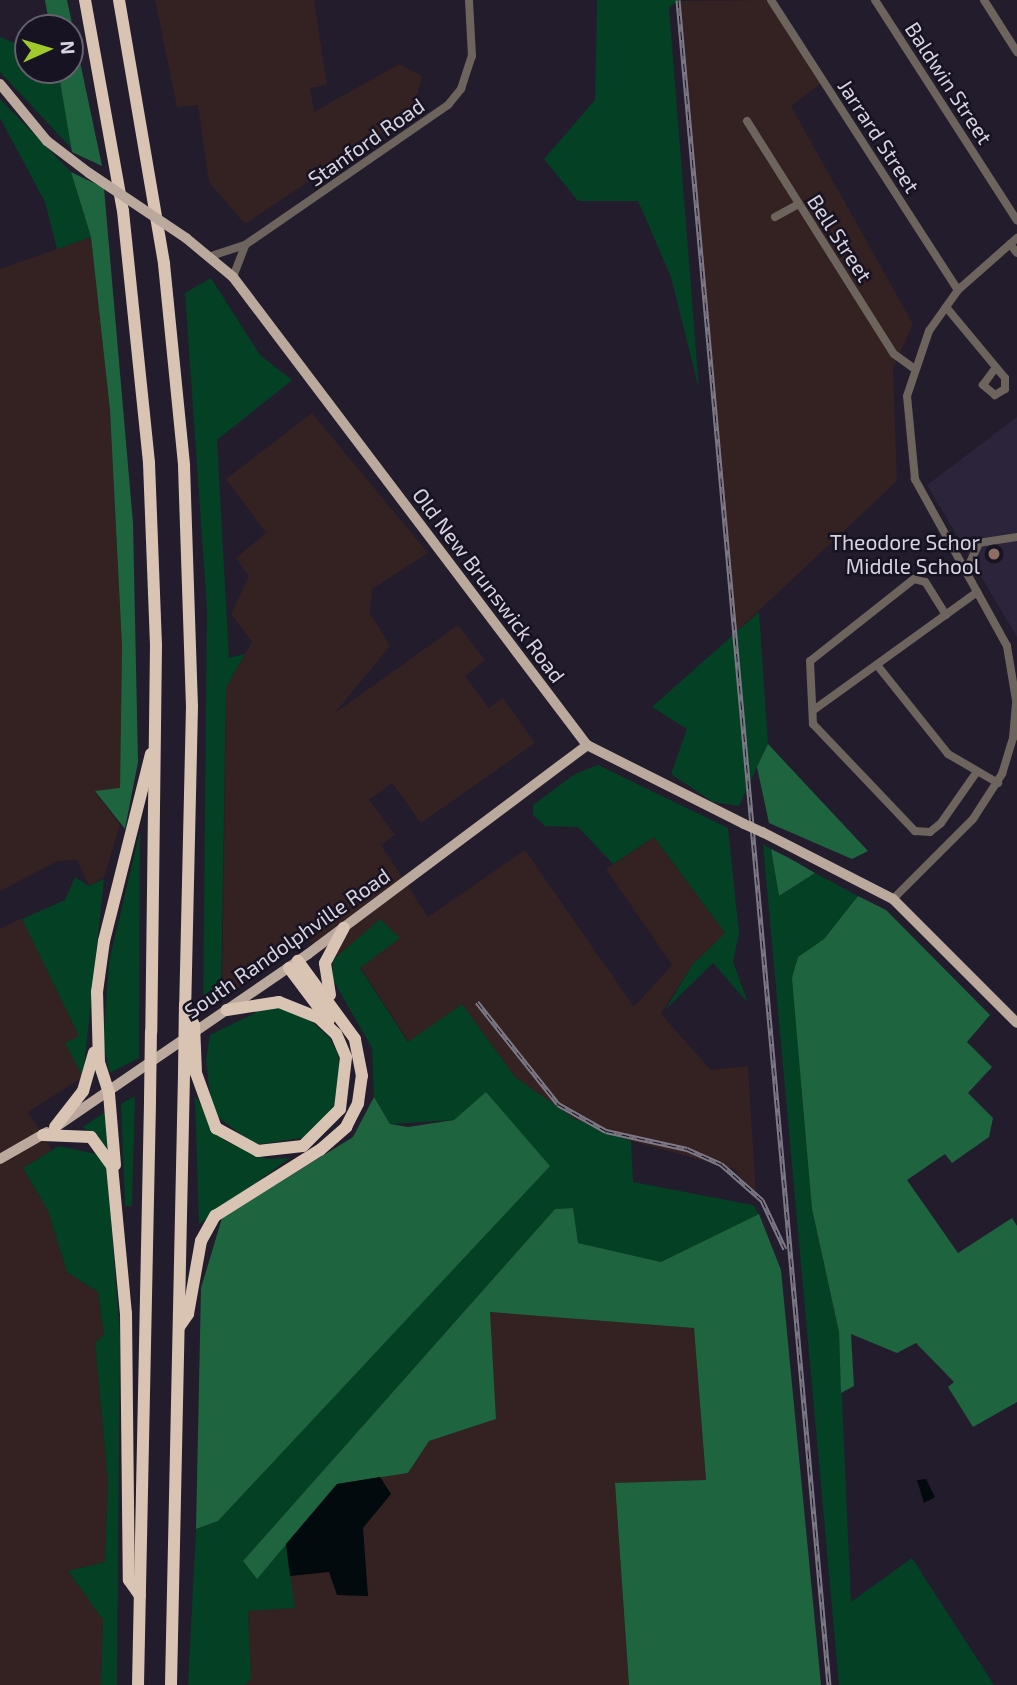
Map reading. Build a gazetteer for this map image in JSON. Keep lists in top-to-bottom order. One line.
{"streets":{"main road":["Old New Brunswick Road","South Randolphville Road"],"street":["Baldwin Street","Jarrard Street","Stanford Road","Bell Street"]},"crossings":[["Stanford Road","Old New Brunswick Road"],["Old New Brunswick Road","South Randolphville Road"]],"places":["Theodore Schor Middle School"],"north":"right"}
